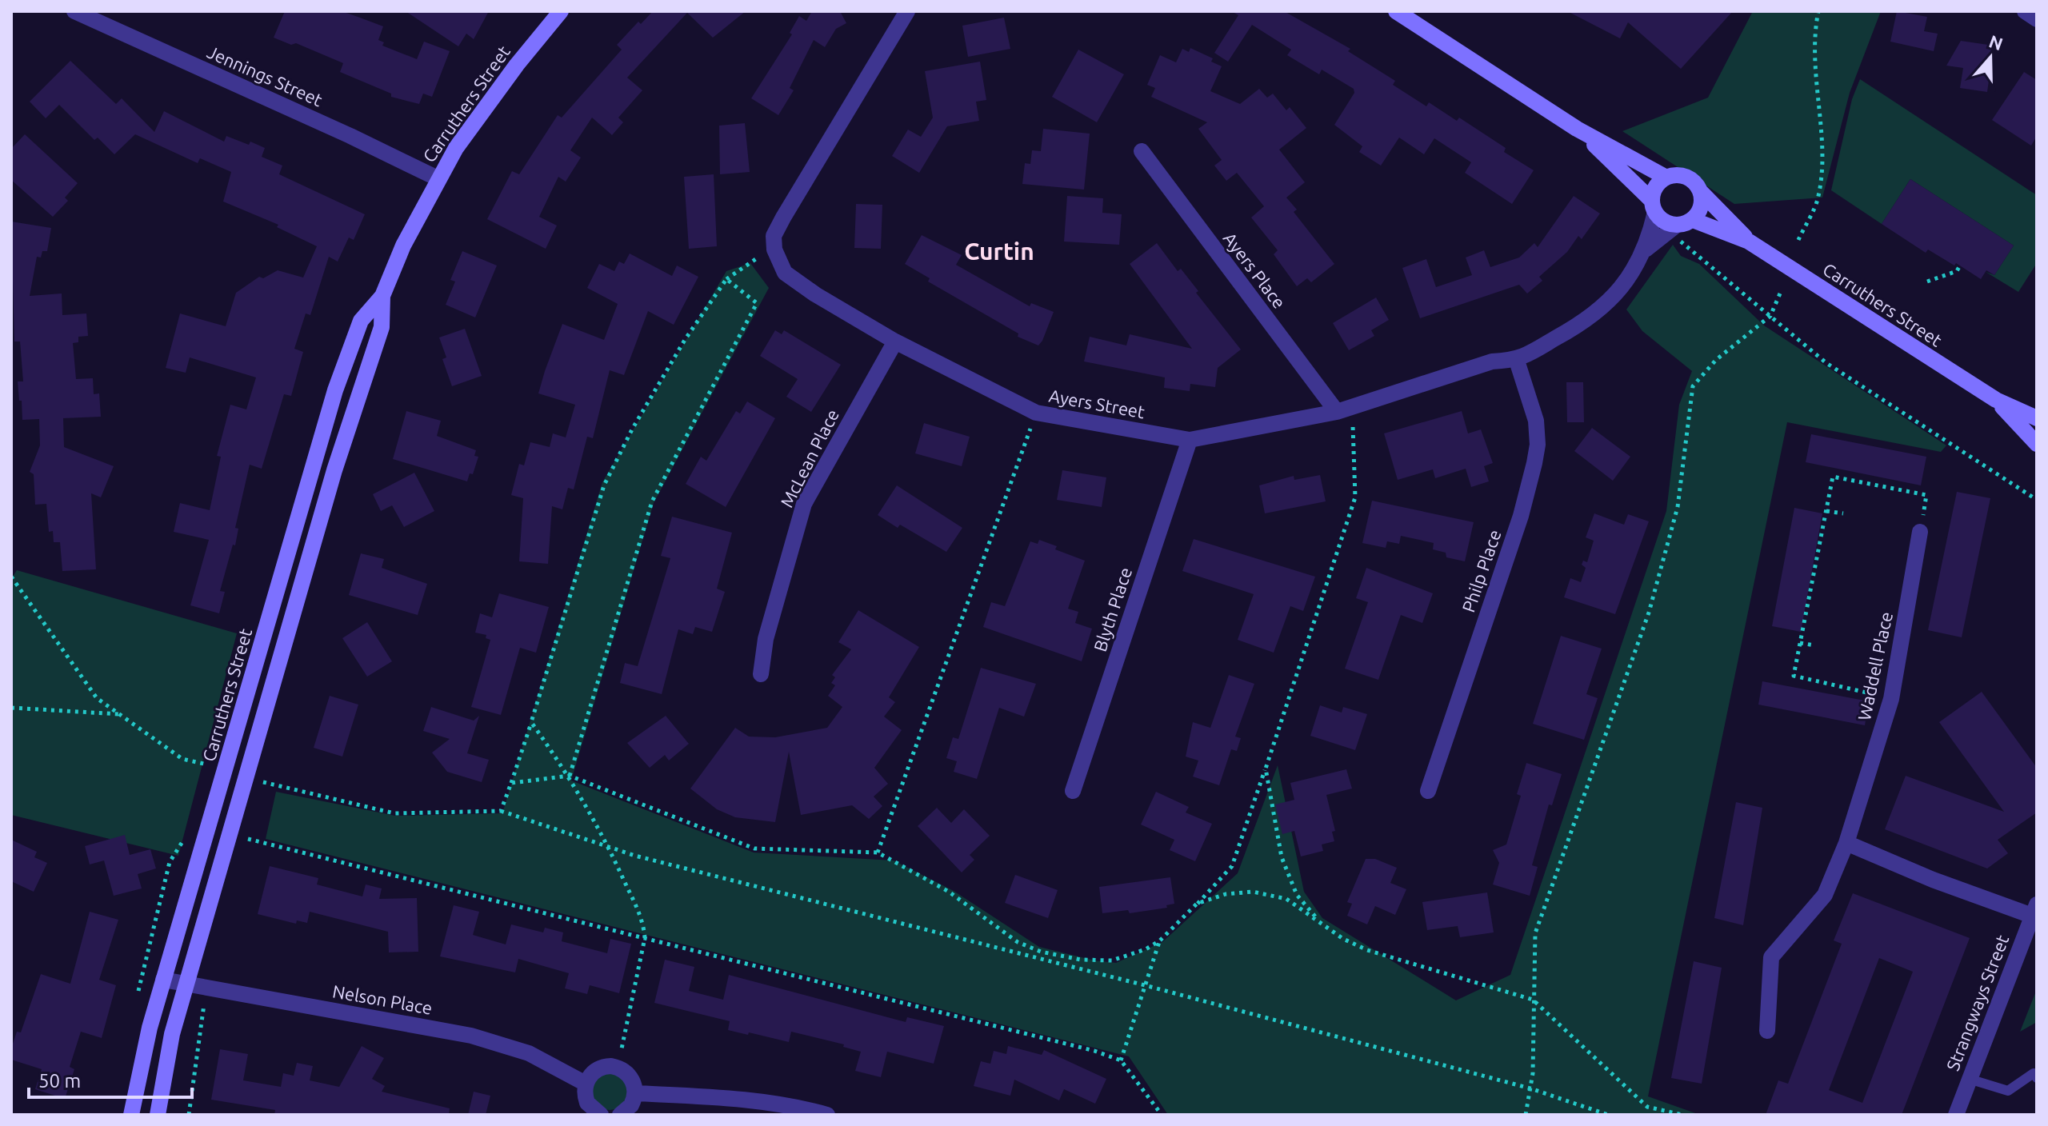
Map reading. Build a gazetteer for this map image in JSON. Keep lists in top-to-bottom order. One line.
{"streets":{"main road":["Carruthers Street"],"street":["Jennings Street","Ayers Place","Ayers Street","McLean Place","Philp Place","Blyth Place","Waddell Place","Nelson Place","Strangways Street"]},"crossings":[["Jennings Street","Carruthers Street"],["Carruthers Street","Ayers Street"],["Carruthers Street","Nelson Place"],["Ayers Place","Ayers Street"],["Ayers Street","McLean Place"],["Ayers Street","Philp Place"],["Ayers Street","Blyth Place"]],"districts":["Curtin"],"scale_bar":"50 m","north":"top"}
